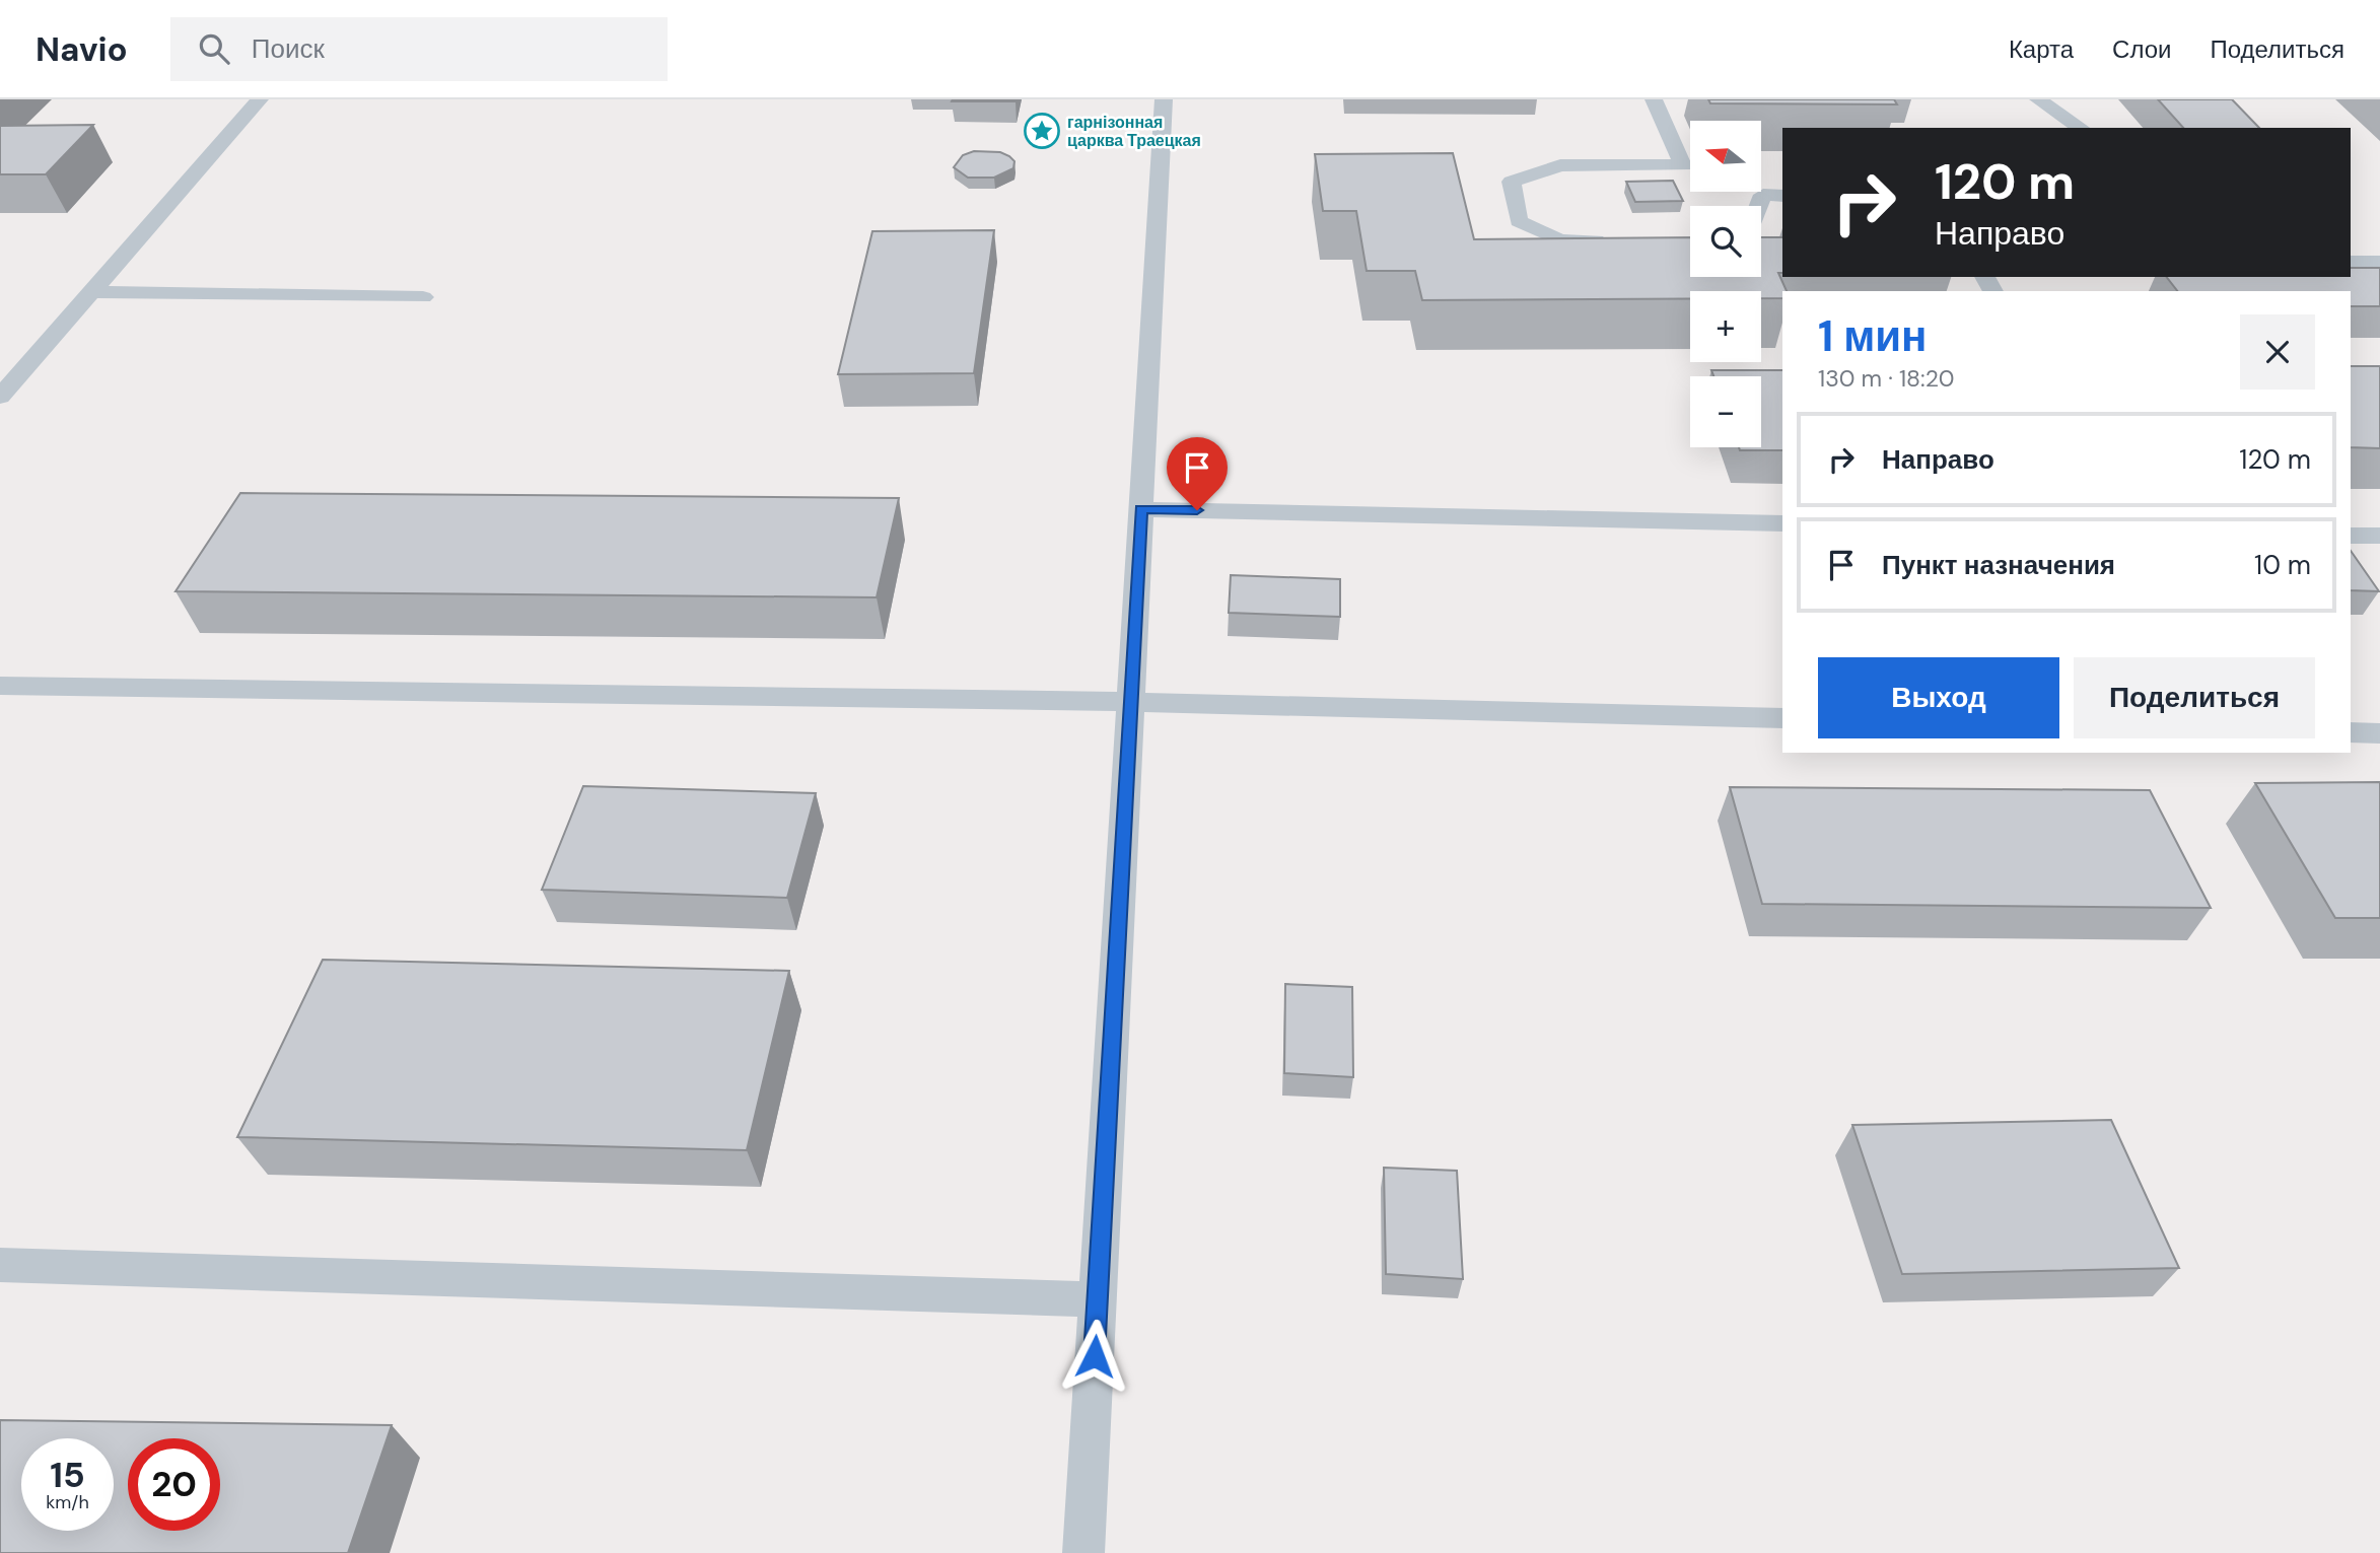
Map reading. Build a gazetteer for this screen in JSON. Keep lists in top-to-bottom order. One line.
{"places":{"place":["гарнізонная царква Траецкая"]},"north":"left","page":{"header":"Navio","search":"Поиск","nav":["Карта","Слои","Поделиться"],"map_buttons":["+","−"],"turn":["120 m","Направо"],"heading":["1 мин","130 m · 18:20"],"list":[{"name":"Направо","value":"120 m"},{"name":"Пункт назначения","value":"10 m"}],"buttons":["Выход","Поделиться"],"speed":"15 km/h","limit":"20"}}
